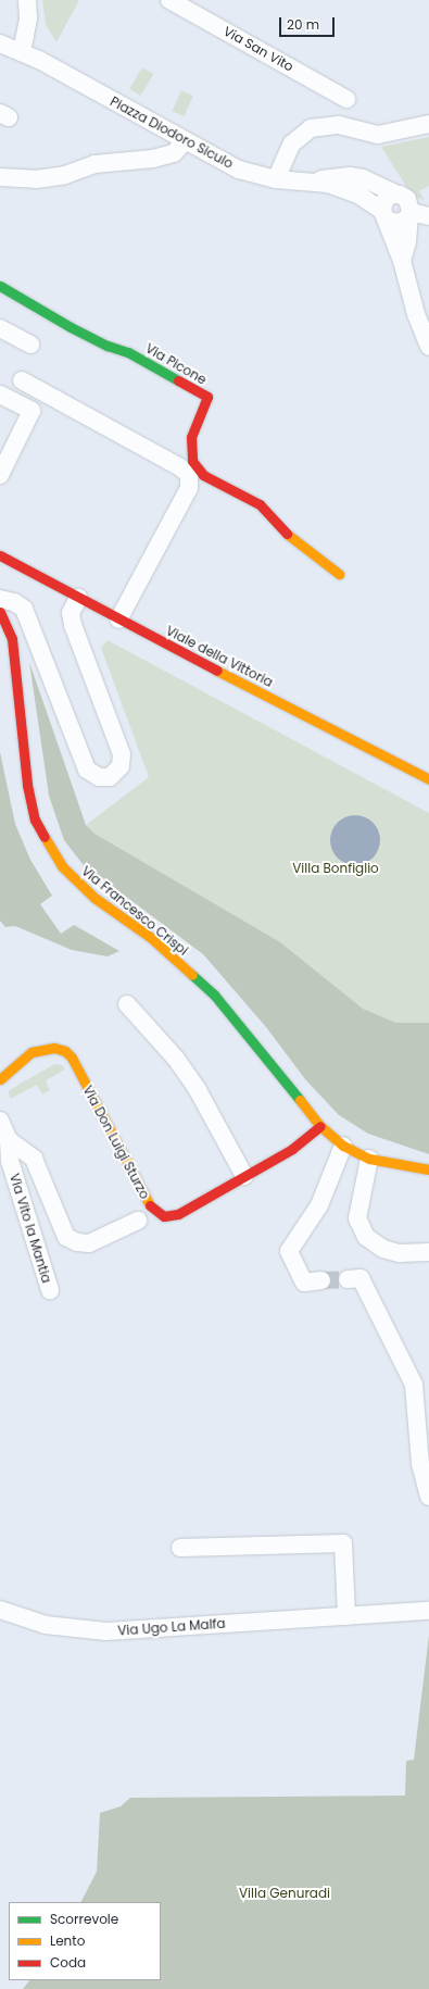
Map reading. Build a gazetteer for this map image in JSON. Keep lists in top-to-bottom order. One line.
{"streets":{"street":["Via San Vito","Piazza Diodoro Siculo","Via Picone","Viale della Vittoria","Via Francesco Crispi","Via Don Luigi Sturzo","Via Vito la Mantia","Via Ugo La Malfa"]},"crossings":[["Via Francesco Crispi","Via Don Luigi Sturzo"],["Via Don Luigi Sturzo","Via Vito la Mantia"]],"parks":["Villa Bonfiglio","Villa Genuradi"],"legend":["Scorrevole","Lento","Coda"],"scale_bar":"20 m"}
